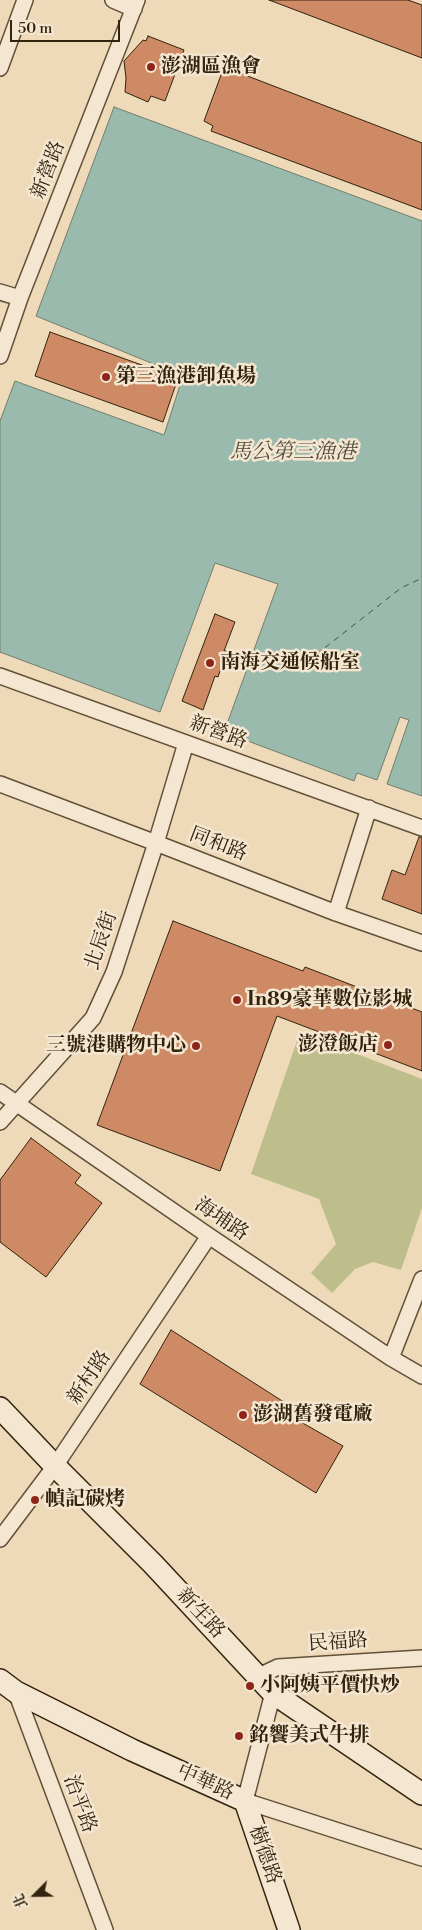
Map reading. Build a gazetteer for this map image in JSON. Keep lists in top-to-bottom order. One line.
{"streets":{"main road":["新生路","中華路","樹德路"],"street":["新營路","同和路","北辰街","海埔路","新村路","民福路","治平路"]},"crossings":[["新營路","北辰街"],["同和路","北辰街"],["北辰街","海埔路"],["海埔路","新村路"],["新村路","新生路"],["新生路","民福路"],["新生路","樹德路"],["中華路","治平路"],["中華路","樹德路"]],"water":["馬公第三漁港"],"places":["澎湖區漁會","第三漁港卸魚場","南海交通候船室","In89豪華數位影城","澎澄飯店","三號港購物中心","澎湖舊發電廠","幀記碳烤","小阿姨平價快炒","銘饗美式牛排"],"scale_bar":"50 m","north":"bottom left"}
